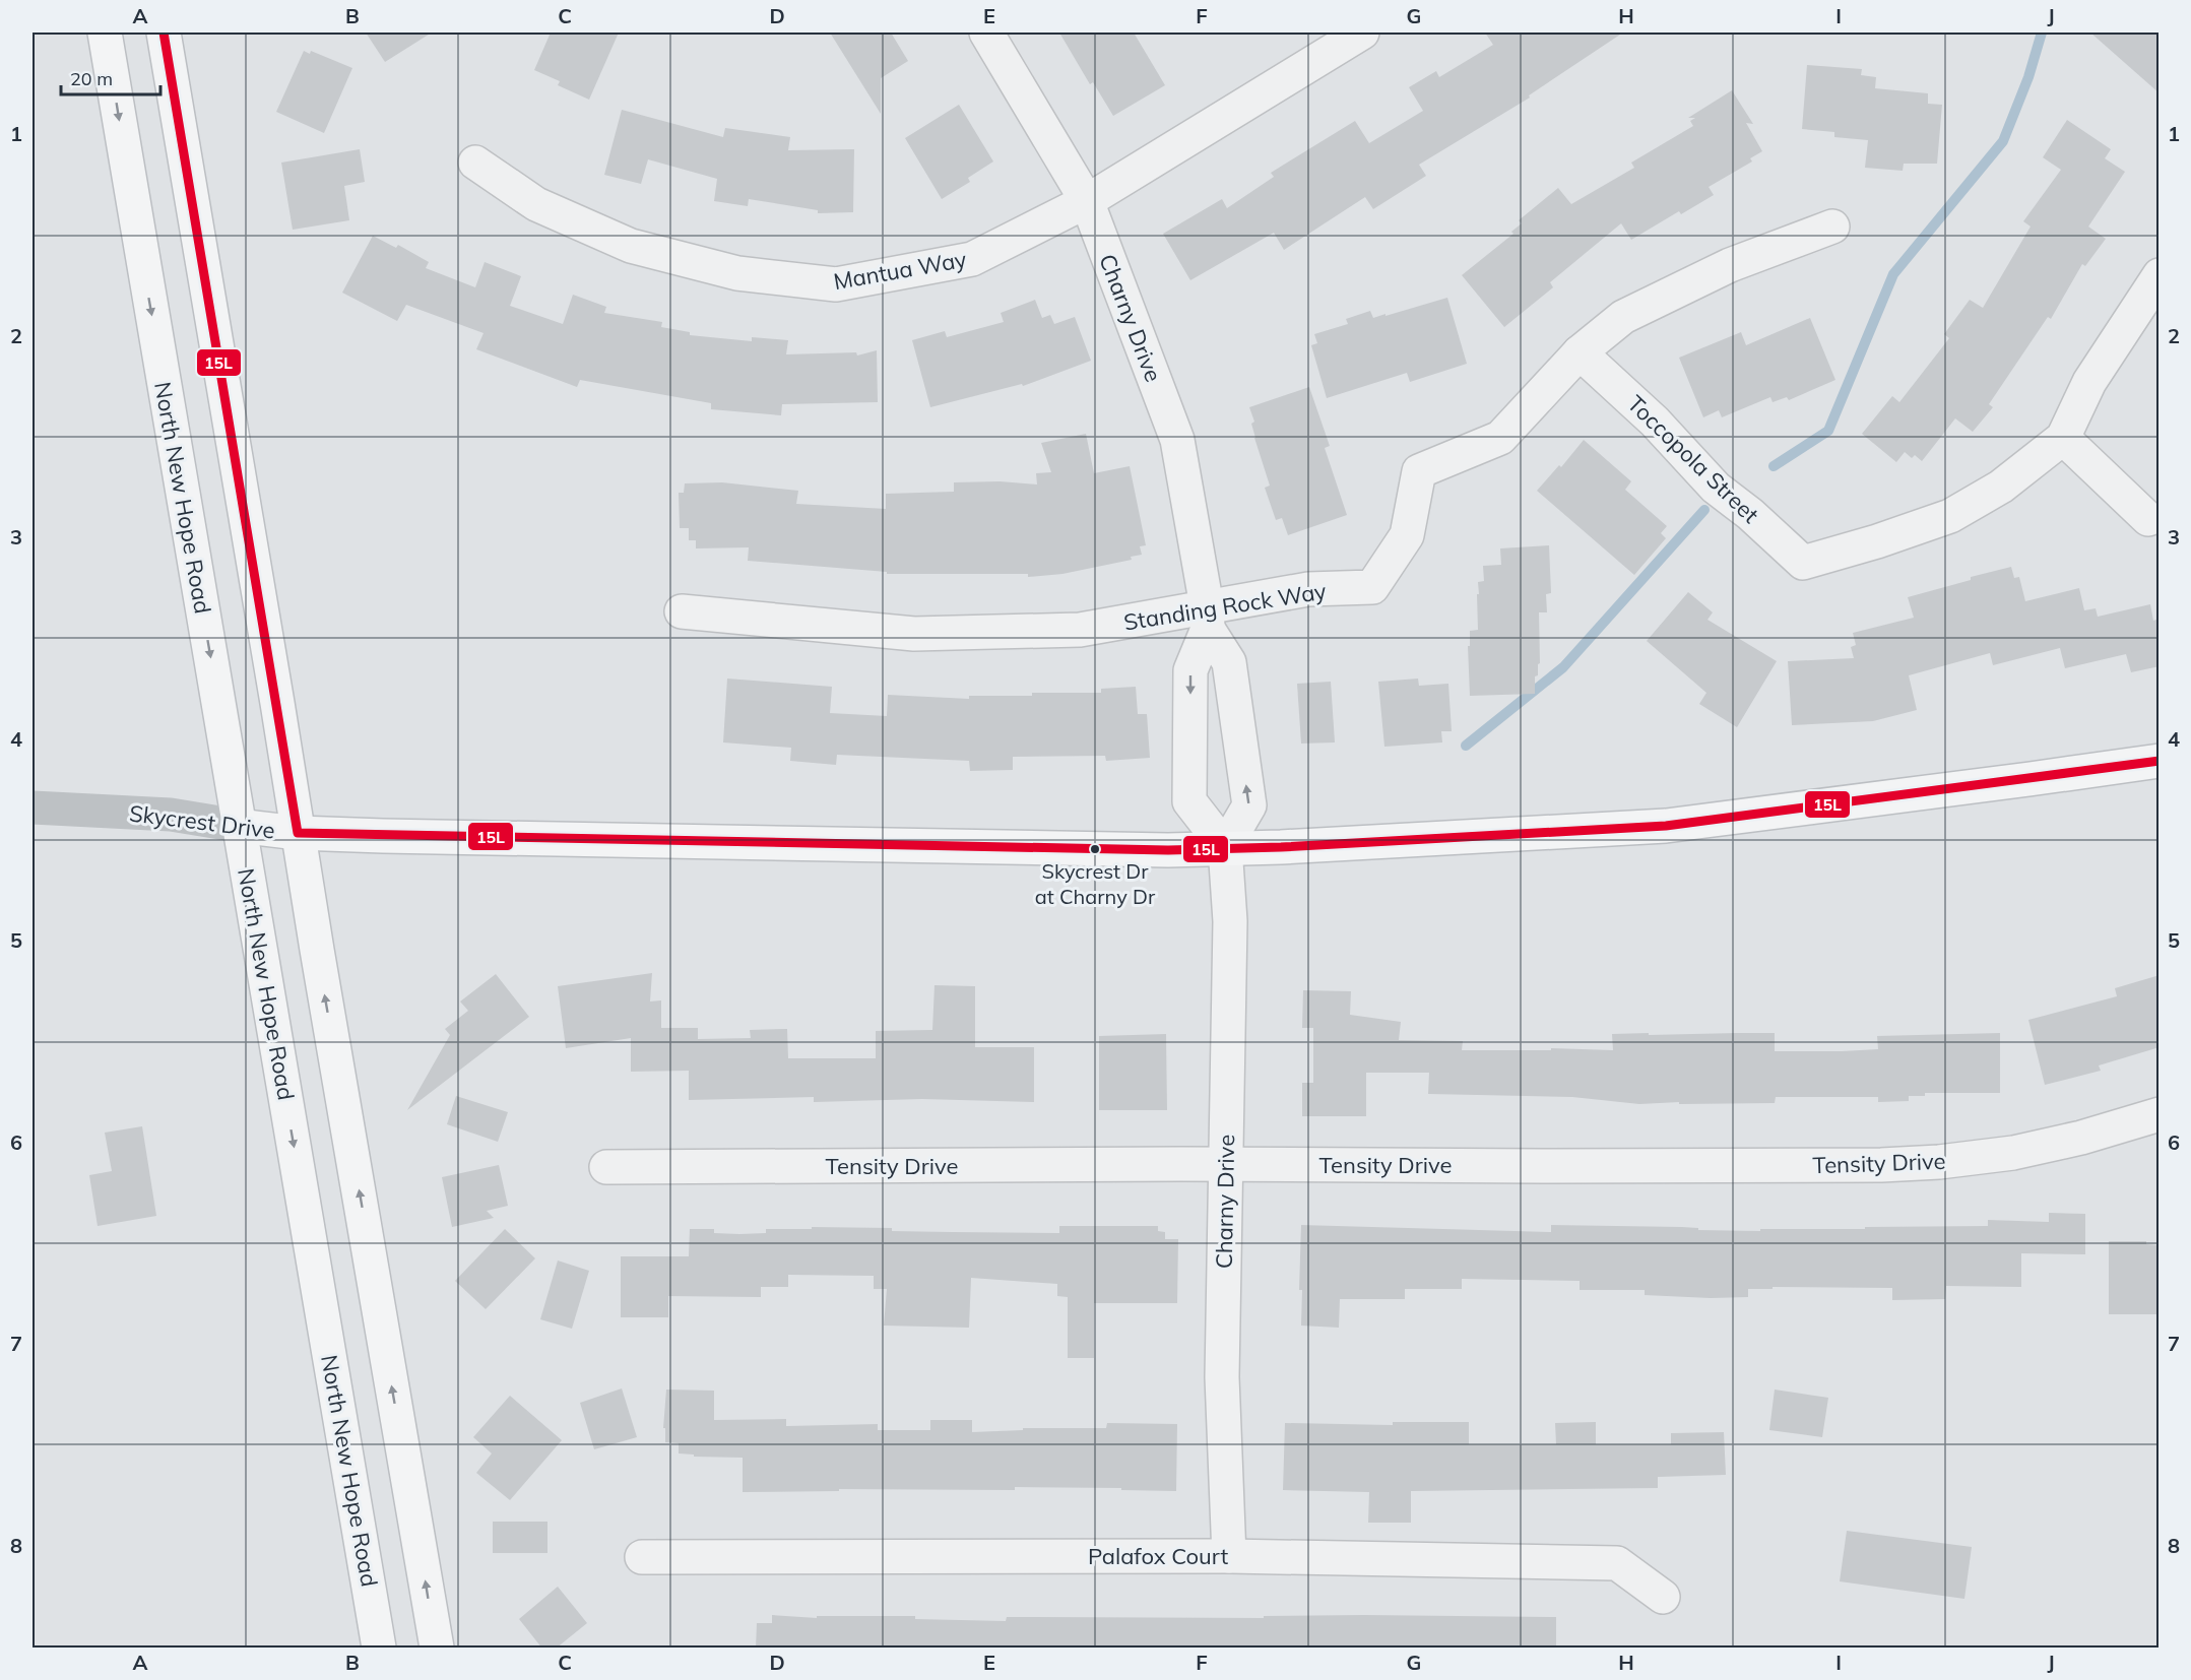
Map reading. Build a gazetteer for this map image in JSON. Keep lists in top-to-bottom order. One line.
{"streets":{"main road":["North New Hope Road","Skycrest Drive"],"street":["Mantua Way","Charny Drive","Toccopola Street","Standing Rock Way","Tensity Drive","Palafox Court"]},"crossings":[["Mantua Way","Charny Drive"],["Charny Drive","Standing Rock Way"],["Charny Drive","Skycrest Drive"],["Charny Drive","Tensity Drive"],["Charny Drive","Palafox Court"],["Toccopola Street","Standing Rock Way"],["North New Hope Road","Skycrest Drive"]],"places":["Skycrest Dr at Charny Dr"],"lines":["transit line 15L"],"scale_bar":"20 m","grid":{"columns":["A","B","C","D","E","F","G","H","I","J"],"rows":["1","2","3","4","5","6","7","8"]}}
